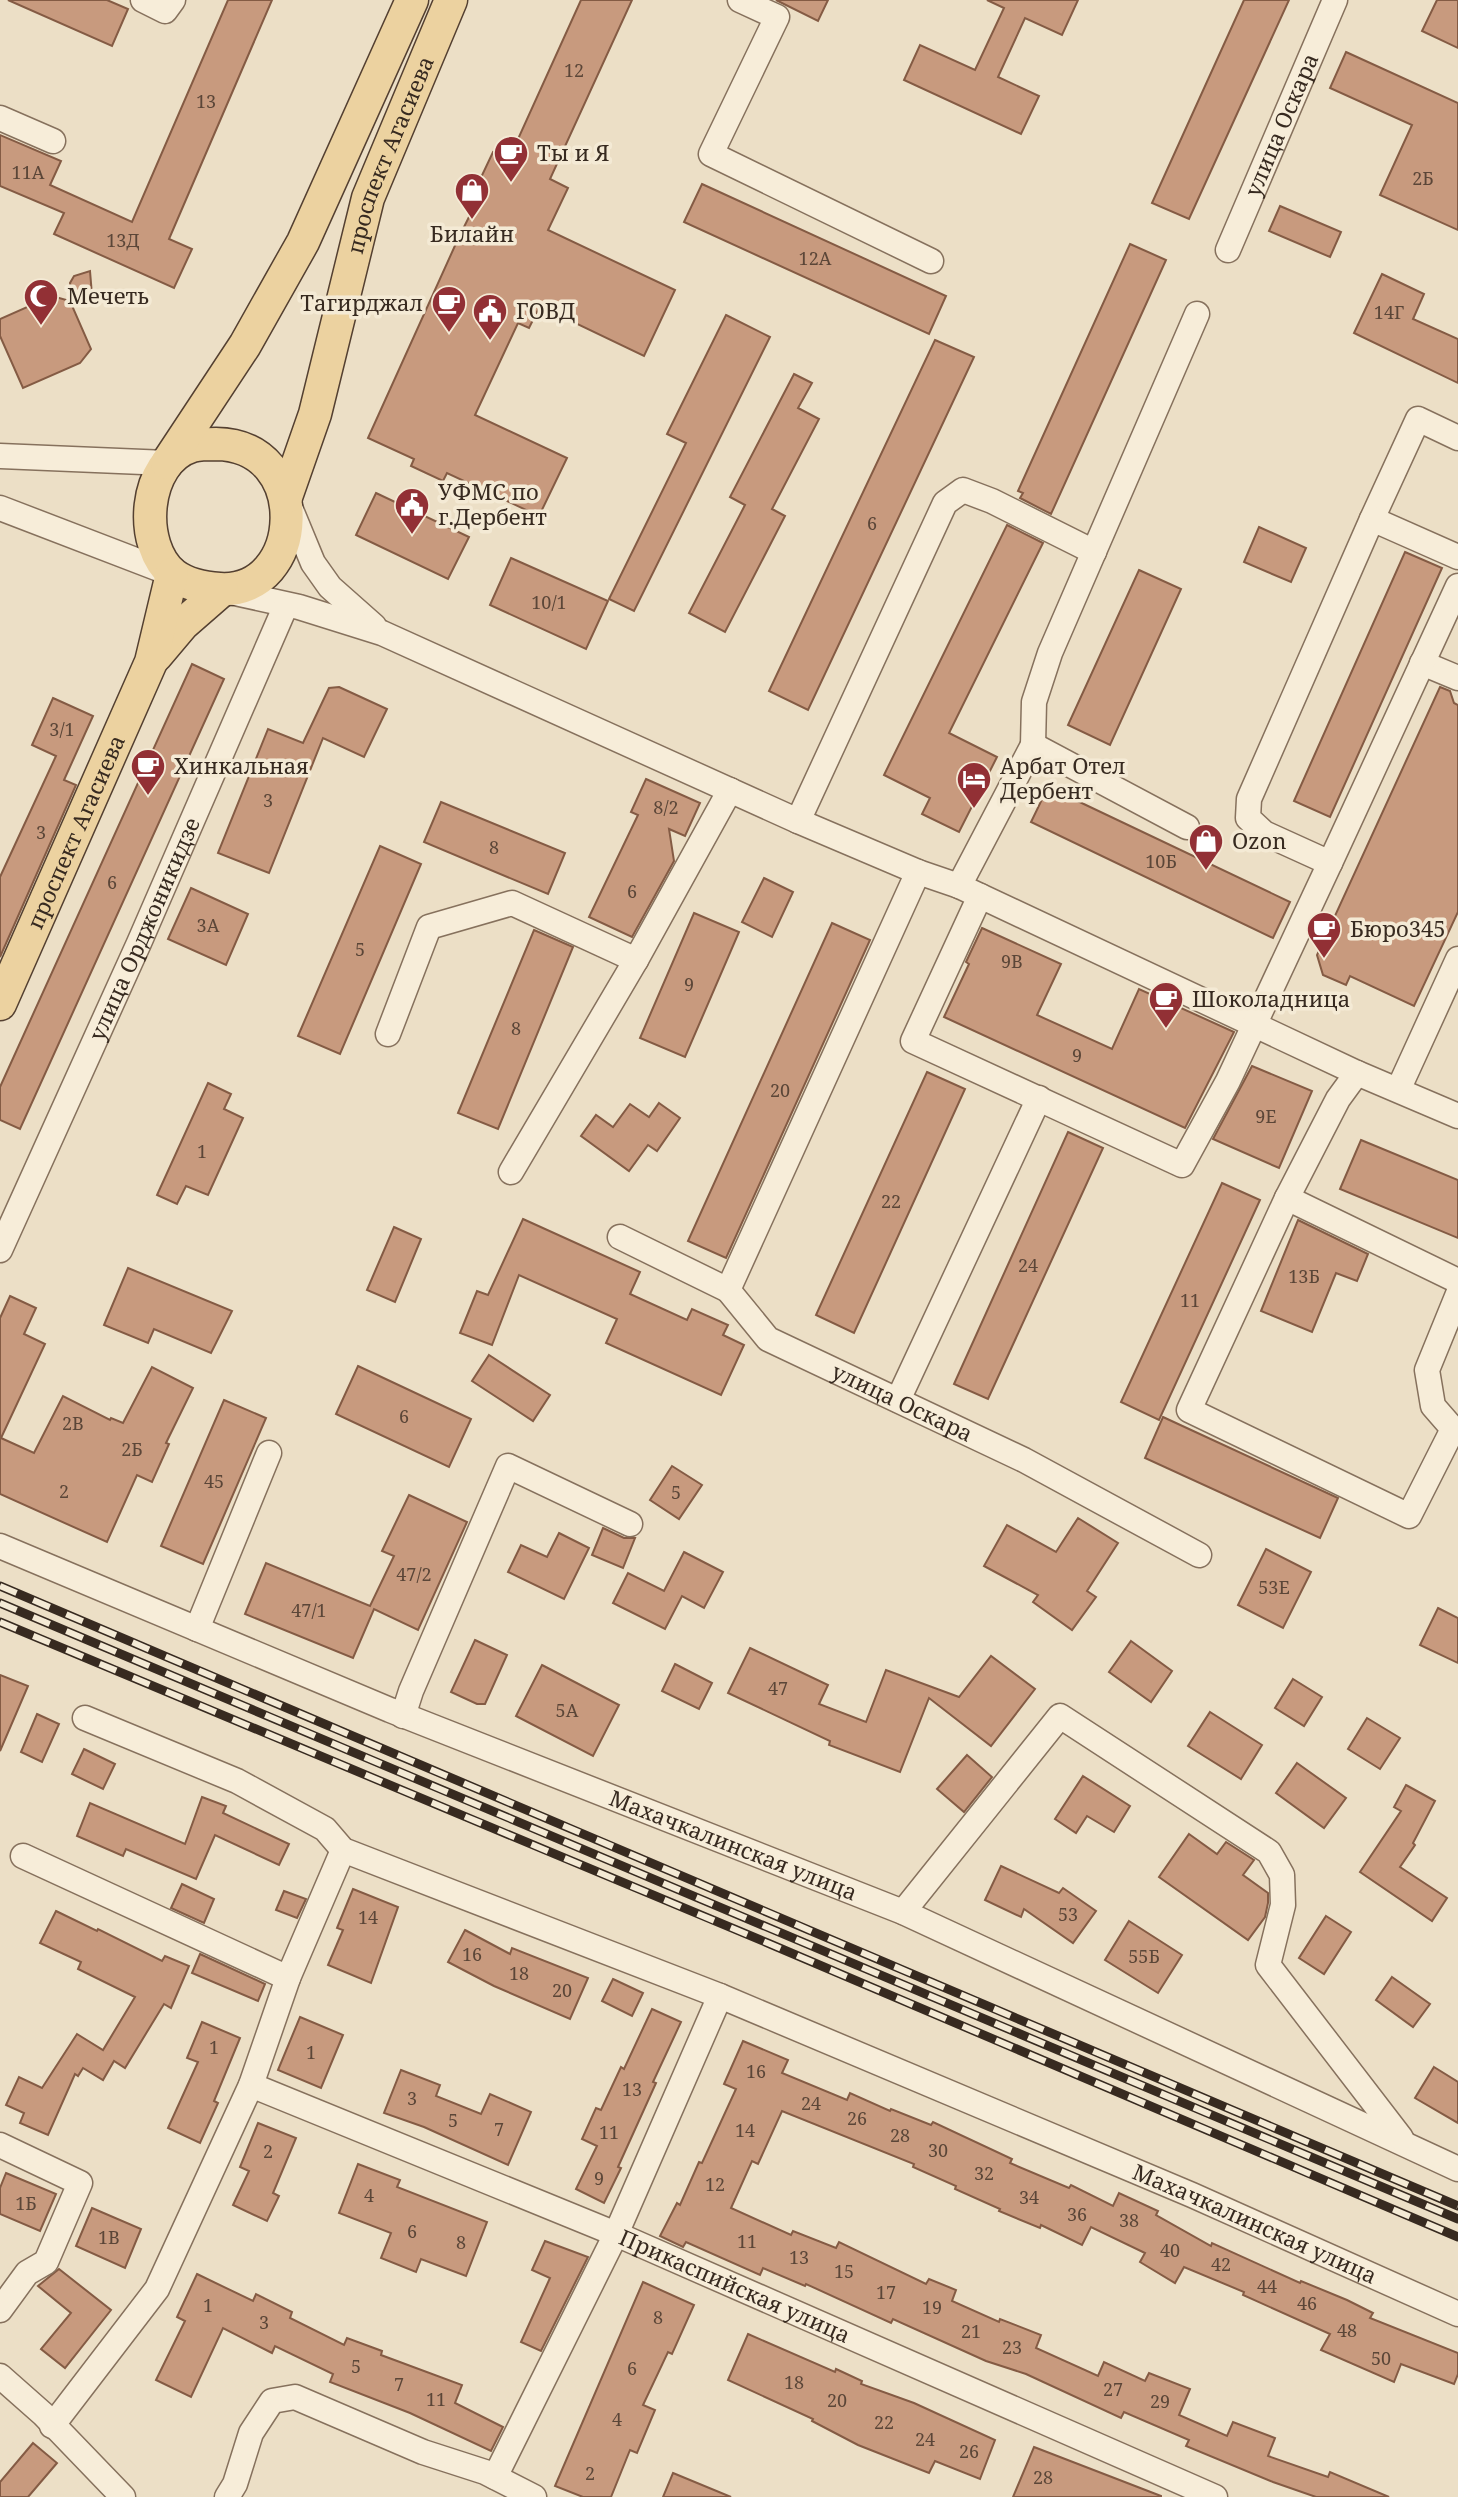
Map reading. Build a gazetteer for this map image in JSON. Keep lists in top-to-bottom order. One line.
{"streets":{"main road":["проспект Агасиева"],"street":["улица Оскара","улица Орджоникидзе","Махачкалинская улица","Прикаспийская улица"]},"places":{"cafe":["Ты и Я","Тагирджал","Хинкальная","Бюро345","Шоколадница"],"shop":["Билайн","Ozon"],"mosque":["Мечеть"],"public building":["ГОВД","УФМС по г.Дербент"],"hotel":["Арбат Отел Дербент"]},"house_numbers":["12","13","11А","2Б","13Д","12А","14Г","6","10/1","3/1","3","8/2","3","8","10Б","6","6","3А","5","9В","9","8","9","20","9Е","1","22","24","13Б","11","6","2В","2Б","45","2","5","47/2","53Е","47/1","47","5А","53","14","16","55Б","18","20","1","1","16","13","3","24","26","5","7","14","11","28","30","2","32","9","12","4","34","1Б","36","38","6","1В","11","8","40","13","42","15","44","17","46","1","19","8","3","48","21","23","50","5","6","18","7","27","11","20","29","4","22","24","26","2","28"]}
